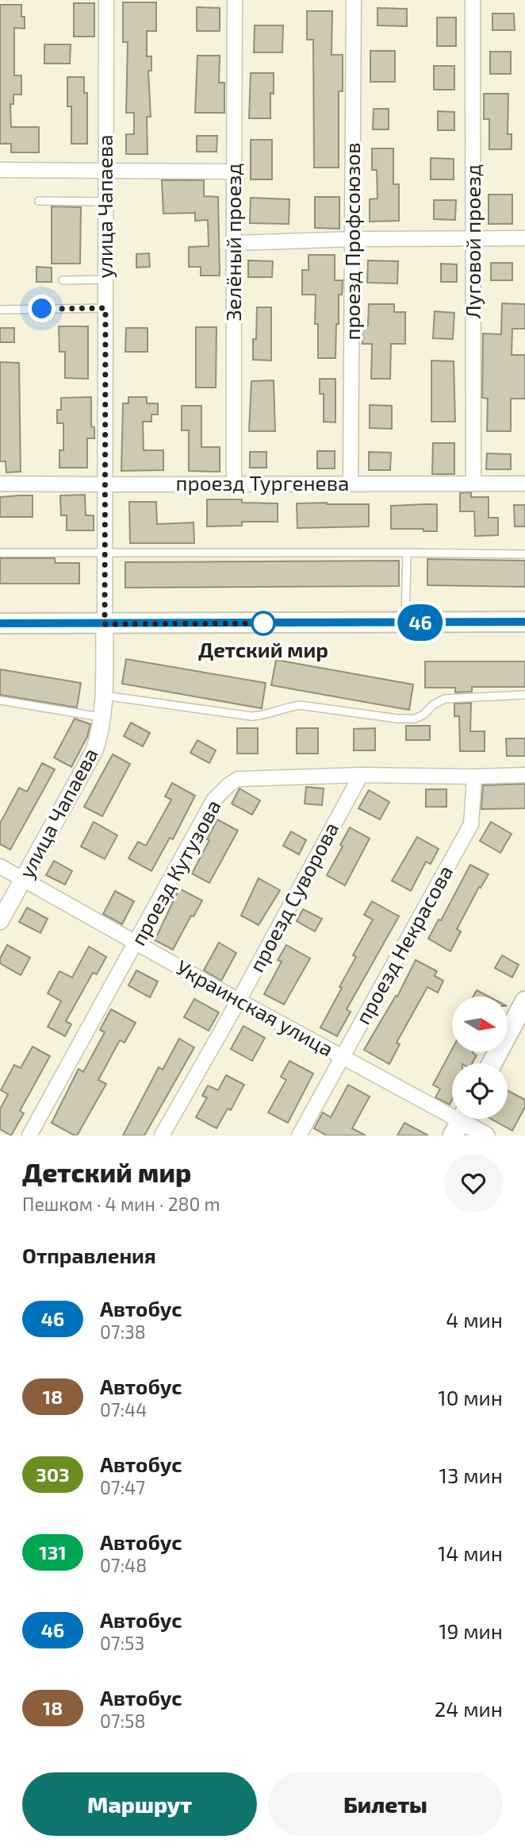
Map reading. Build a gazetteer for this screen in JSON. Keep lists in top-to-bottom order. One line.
{"streets":{"street":["улица Чапаева","проезд Профсоюзов","Луговой проезд","Зелёный проезд","проезд Тургенева","проезд Кутузова","проезд Суворова","проезд Некрасова","Украинская улица"]},"crossings":[["улица Чапаева","проезд Тургенева"],["улица Чапаева","Украинская улица"],["проезд Профсоюзов","проезд Тургенева"],["Луговой проезд","проезд Тургенева"],["Зелёный проезд","проезд Тургенева"],["проезд Кутузова","проезд Суворова"],["проезд Кутузова","проезд Некрасова"],["проезд Кутузова","Украинская улица"],["проезд Суворова","Украинская улица"],["проезд Некрасова","Украинская улица"]],"places":["Детский мир"],"lines":["bus line 46"],"north":"right","page":{"on_map":"46","heading":[["Детский мир","Пешком · 4 мин · 280 m"],"Отправления"],"list":[{"mark":"46","name":"Автобус","note":"07:38","value":"4 мин"},{"mark":"18","name":"Автобус","note":"07:44","value":"10 мин"},{"mark":"303","name":"Автобус","note":"07:47","value":"13 мин"},{"mark":"131","name":"Автобус","note":"07:48","value":"14 мин"},{"mark":"46","name":"Автобус","note":"07:53","value":"19 мин"},{"mark":"18","name":"Автобус","note":"07:58","value":"24 мин"}],"buttons":["Маршрут","Билеты"]}}
